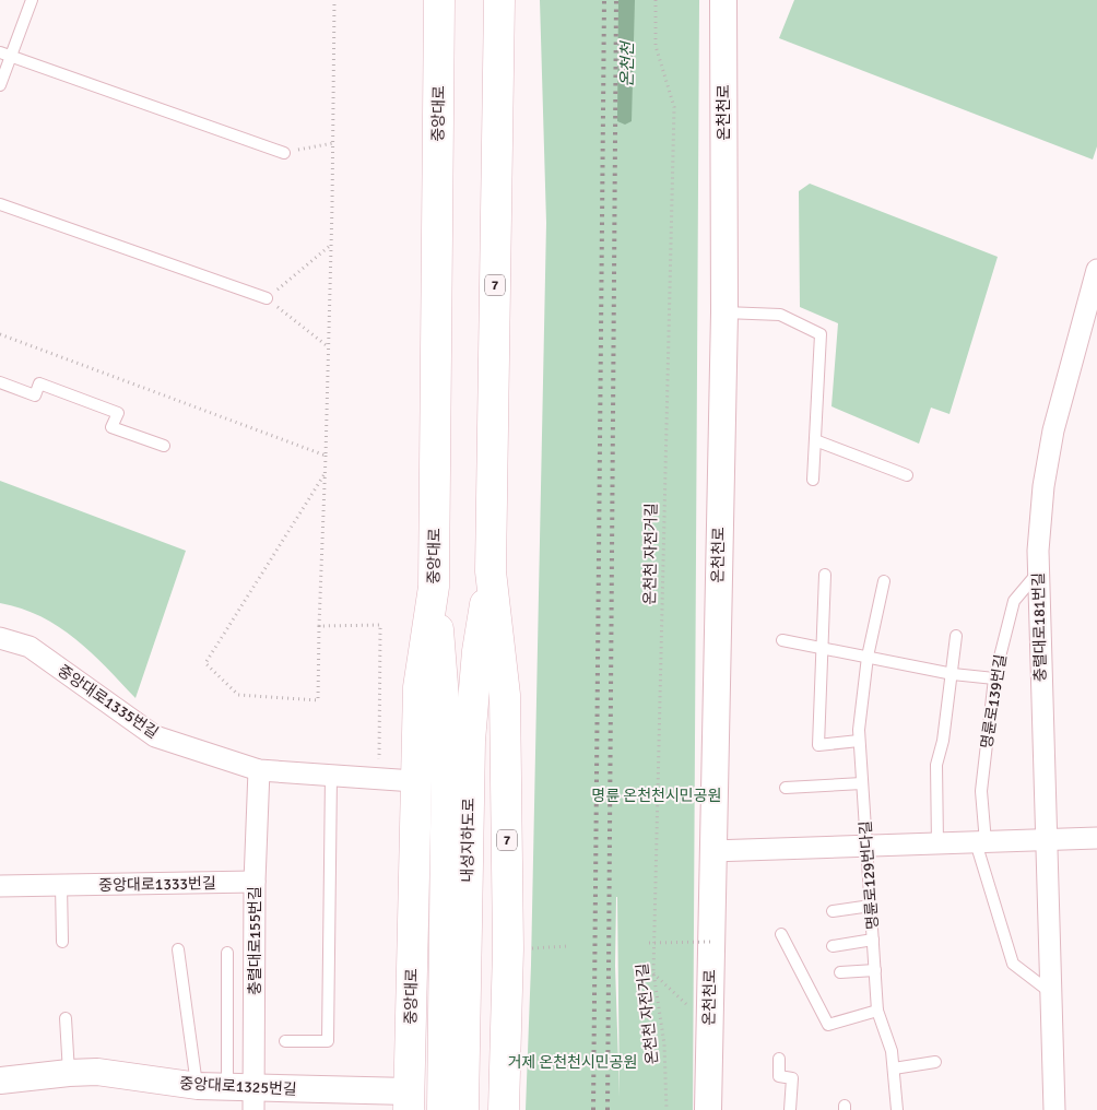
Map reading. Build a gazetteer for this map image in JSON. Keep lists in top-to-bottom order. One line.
{"streets":{"main road":["중앙대로","7","내성지하도로"],"street":["온천천로","충렬대로181번길","중앙대로1335번길","중앙대로1333번길","충렬대로155번길","중앙대로1325번길"],"lane":["명륜로139번길","명륜로129번다길"],"path":["온천천 자전거길"]},"crossings":[["중앙대로","중앙대로1335번길"],["중앙대로","내성지하도로"],["중앙대로","중앙대로1325번길"],["7","내성지하도로"],["충렬대로181번길","명륜로139번길"],["중앙대로1335번길","충렬대로155번길"],["중앙대로1333번길","충렬대로155번길"],["충렬대로155번길","중앙대로1325번길"]],"water":["온천천"],"parks":["명륜 온천천시민공원","거제 온천천시민공원"]}
